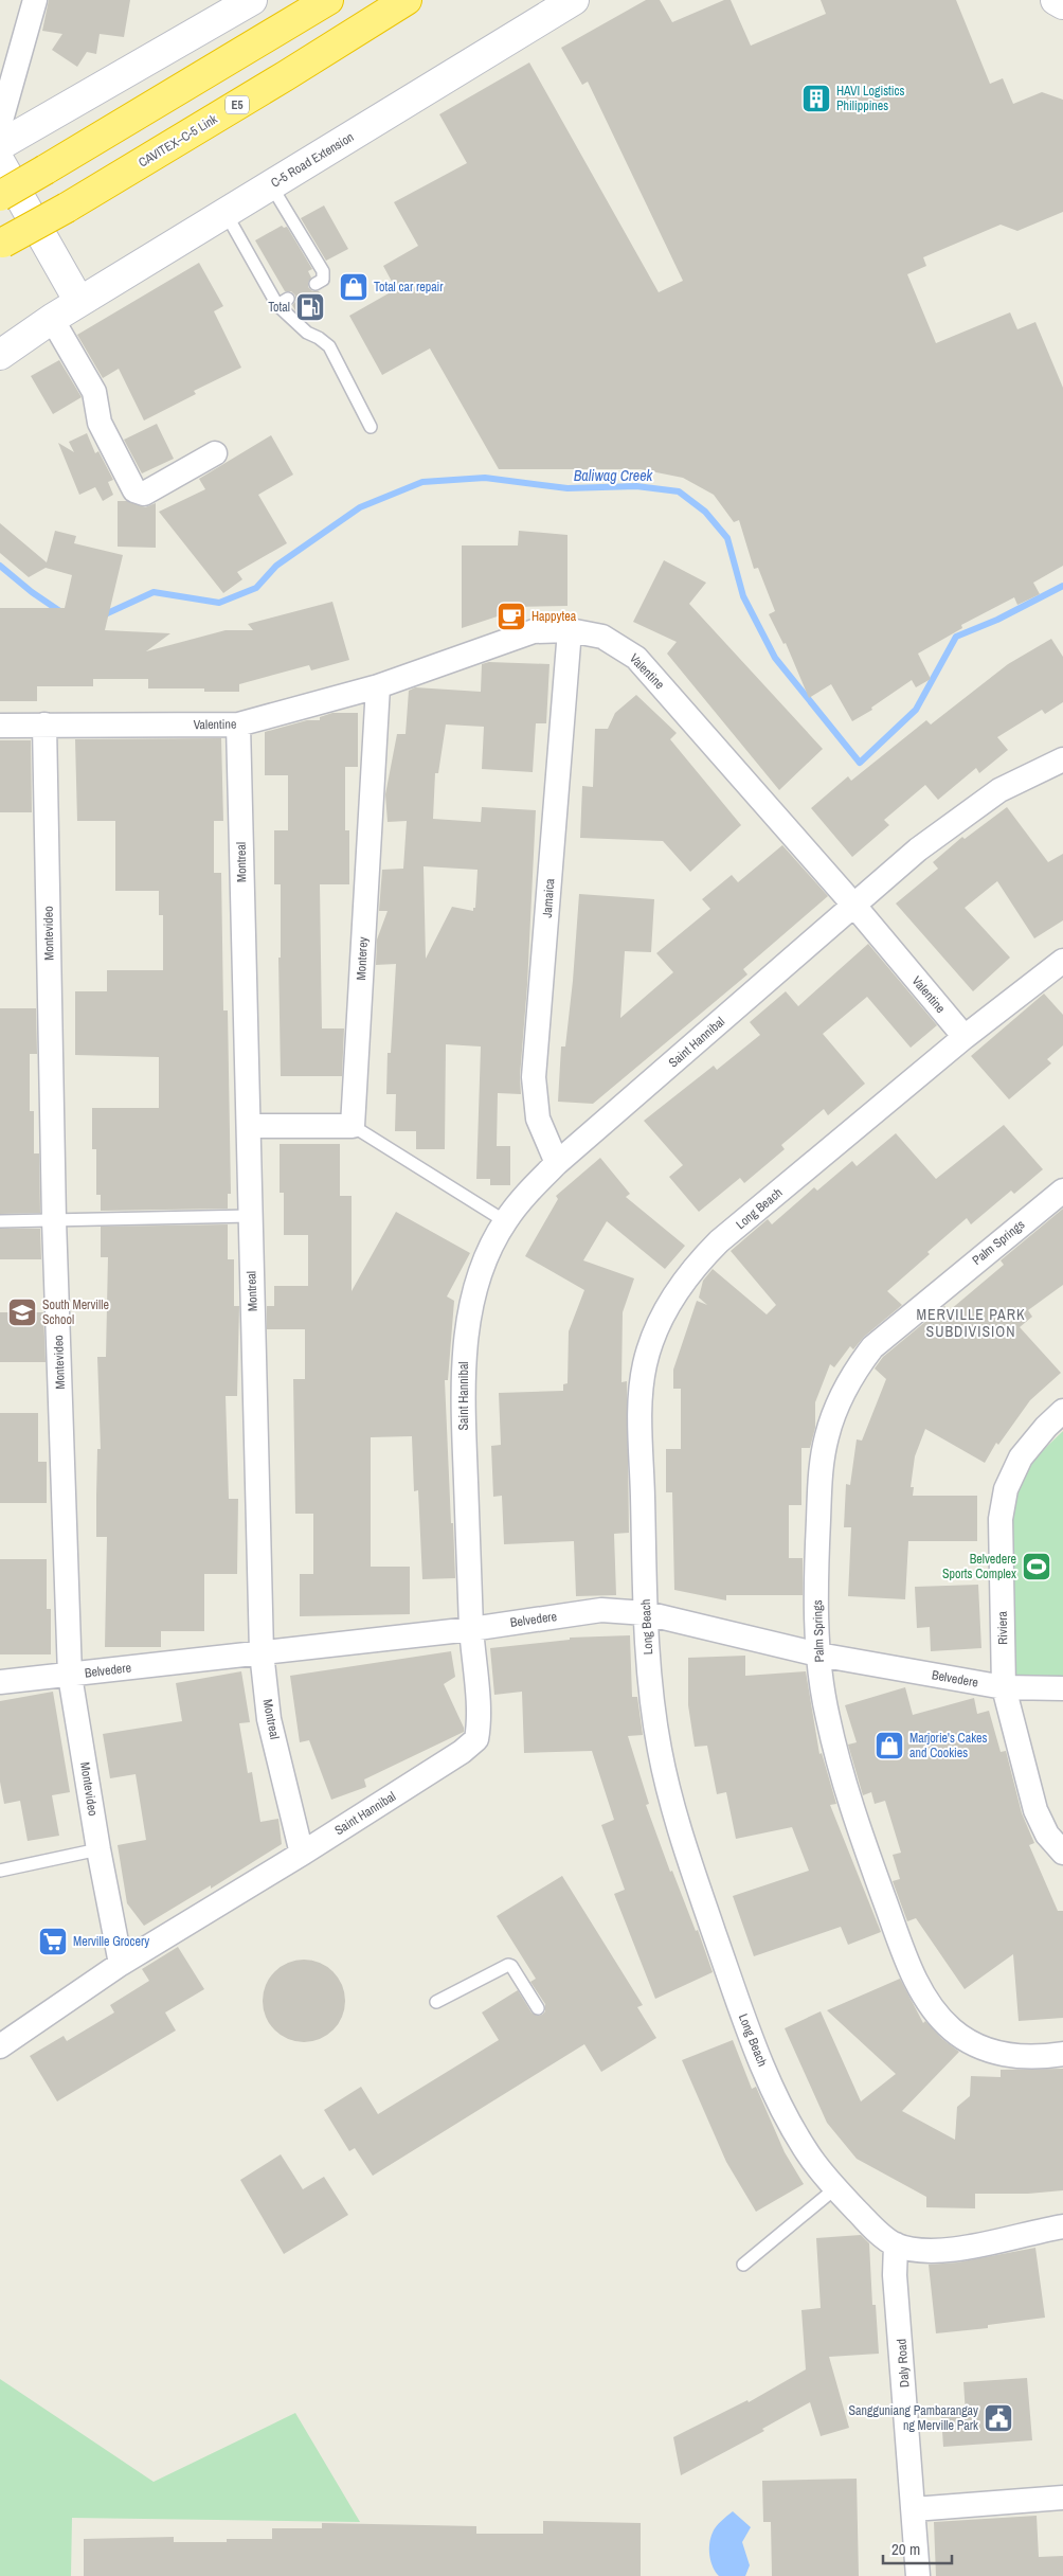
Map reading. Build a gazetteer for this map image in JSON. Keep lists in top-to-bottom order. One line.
{"streets":{"highway":["E5","CAVITEX–C-5 Link"],"main road":["C-5 Road Extension"],"street":["Valentine","Montreal","Jamaica","Montevideo","Monterey","Saint Hannibal","Long Beach","Palm Springs","Belvedere","Riviera","Daly Road"]},"crossings":[["Valentine","Montreal"],["Valentine","Jamaica"],["Valentine","Montevideo"],["Valentine","Monterey"],["Valentine","Saint Hannibal"],["Valentine","Long Beach"],["Montreal","Saint Hannibal"],["Montreal","Belvedere"],["Jamaica","Saint Hannibal"],["Montevideo","Saint Hannibal"],["Montevideo","Belvedere"],["Saint Hannibal","Belvedere"],["Long Beach","Belvedere"],["Long Beach","Daly Road"],["Palm Springs","Belvedere"],["Belvedere","Riviera"]],"districts":["MERVILLE PARK SUBDIVISION"],"water":["Baliwag Creek"],"places":{"building":["HAVI Logistics Philippines"],"shop":["Total car repair","Marjorie's Cakes and Cookies"],"fuel station":["Total"],"cafe":["Happytea"],"school or university":["South Merville School"],"sports":["Belvedere Sports Complex"],"supermarket":["Merville Grocery"],"public building":["Sangguniang Pambarangay ng Merville Park"]},"scale_bar":"20 m"}
